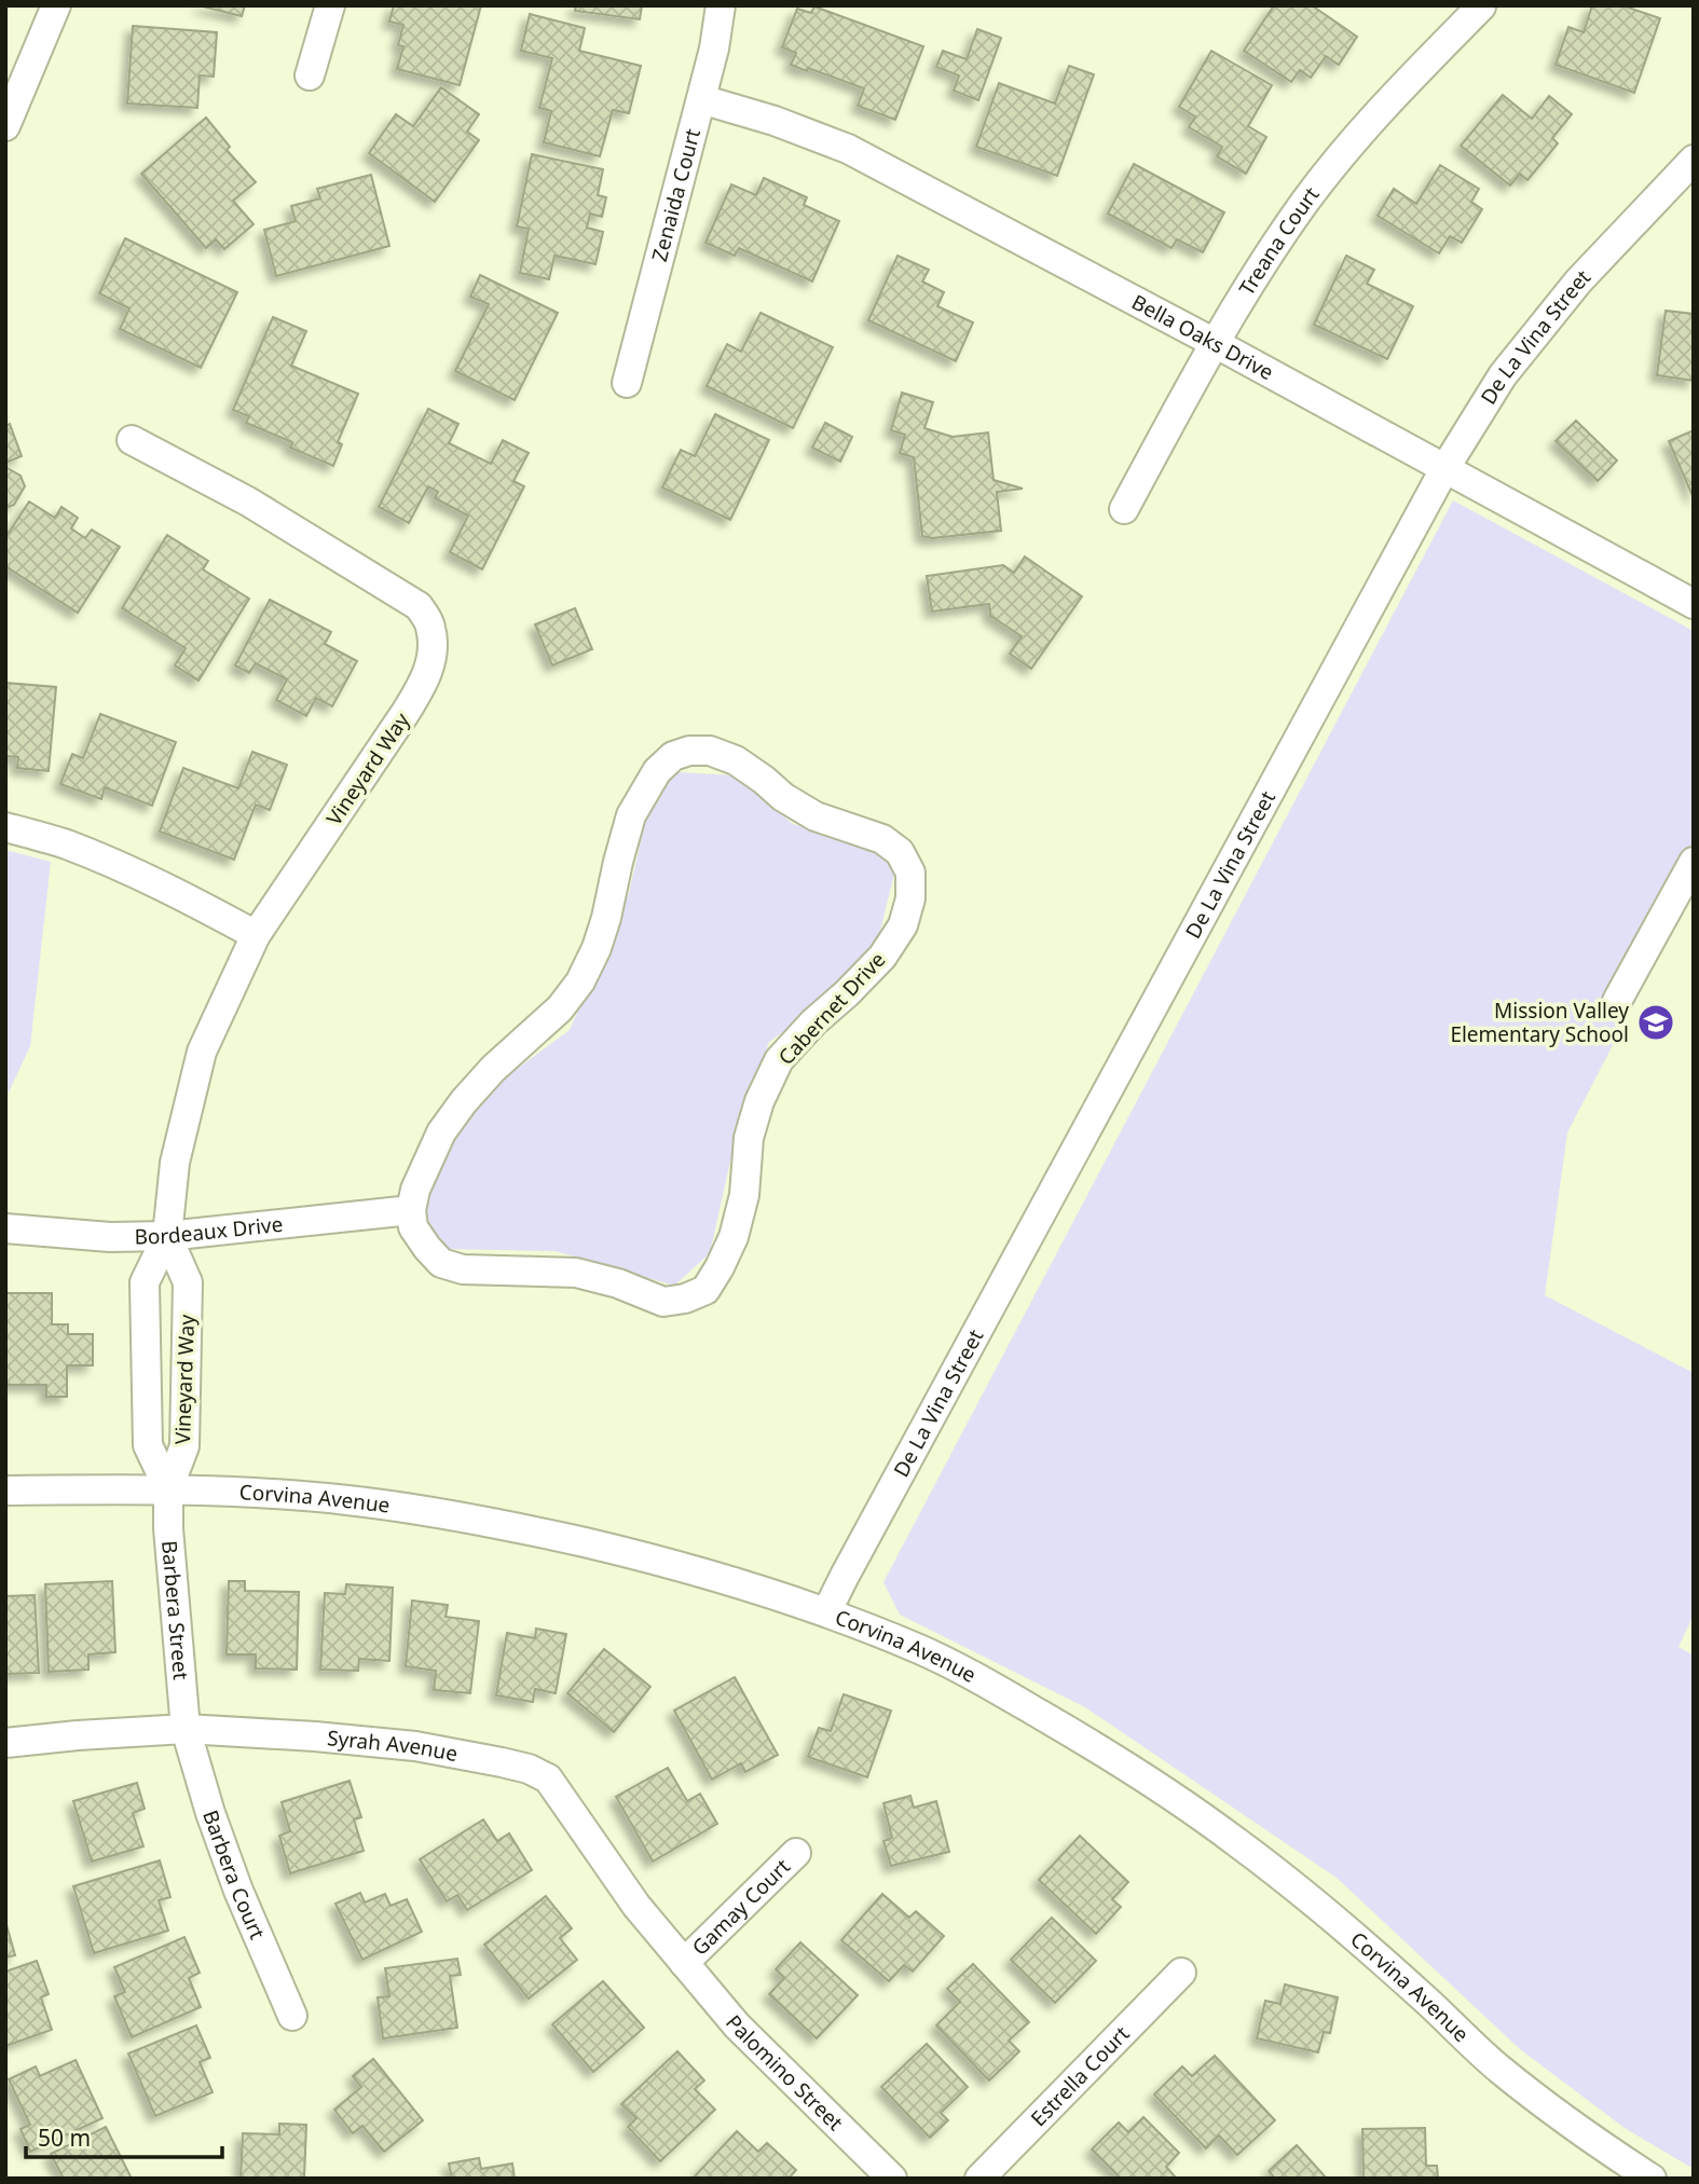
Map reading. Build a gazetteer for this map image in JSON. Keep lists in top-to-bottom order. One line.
{"streets":{"street":["Zenaida Court","Treana Court","Bella Oaks Drive","De La Vina Street","Vineyard Way","Cabernet Drive","Bordeaux Drive","Corvina Avenue","Barbera Street","Syrah Avenue","Barbera Court","Gamay Court","Palomino Street","Estrella Court"]},"crossings":[["Zenaida Court","Bella Oaks Drive"],["Treana Court","Bella Oaks Drive"],["Bella Oaks Drive","De La Vina Street"],["De La Vina Street","Corvina Avenue"],["Vineyard Way","Bordeaux Drive"],["Vineyard Way","Corvina Avenue"],["Vineyard Way","Barbera Street"],["Cabernet Drive","Bordeaux Drive"],["Corvina Avenue","Barbera Street"],["Barbera Street","Syrah Avenue"],["Barbera Street","Barbera Court"],["Syrah Avenue","Barbera Court"],["Syrah Avenue","Gamay Court"],["Syrah Avenue","Palomino Street"],["Gamay Court","Palomino Street"]],"places":{"school or university":["Mission Valley Elementary School"]},"scale_bar":"50 m"}
